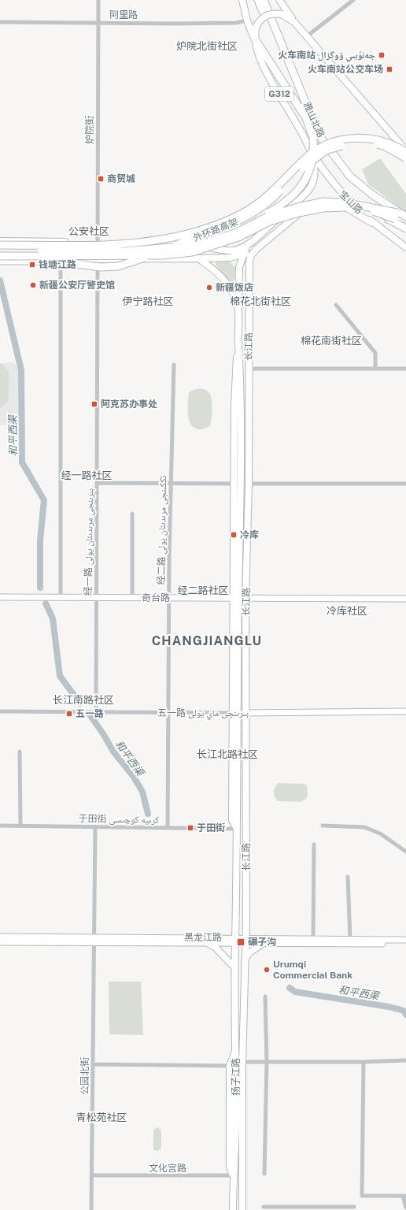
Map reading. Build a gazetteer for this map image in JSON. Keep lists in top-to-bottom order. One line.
{"streets":{"highway":["雅山北路","外环路高架"],"main road":["G312","宝山路","长江路","奇台路","五一路 بىرىنچى ماي يولى","黑龙江路","扬子江路"],"street":["阿里路","炉院街","经二路 ئككىنجى مرىدىئان يولى","经一路 بىرىنجى مرىدىئان يولى","于田街 كرىيە كوچىسى","公园北街","文化宫路"]},"crossings":[["阿里路","G312"],["阿里路","炉院街"],["G312","宝山路"],["炉院街","经一路 بىرىنجى مرىدىئان يولى"],["长江路","奇台路"],["长江路","五一路 بىرىنچى ماي يولى"],["长江路","于田街 كرىيە كوچىسى"],["长江路","黑龙江路"],["长江路","扬子江路"],["经二路 ئككىنجى مرىدىئان يولى","奇台路"],["经二路 ئككىنجى مرىدىئان يولى","五一路 بىرىنچى ماي يولى"],["经二路 ئككىنجى مرىدىئان يولى","于田街 كرىيە كوچىسى"],["经一路 بىرىنجى مرىدىئان يولى","奇台路"],["经一路 بىرىنجى مرىدىئان يولى","五一路 بىرىنچى ماي يولى"],["于田街 كرىيە كوچىسى","公园北街"],["黑龙江路","公园北街"],["黑龙江路","扬子江路"],["公园北街","文化宫路"],["扬子江路","文化宫路"]],"districts":["炉院北街社区","公安社区","伊宁路社区","棉花北街社区","棉花南街社区","经一路社区","经二路社区","冷库社区","CHANGJIANGLU","长江南路社区","长江北路社区","青松苑社区"],"water":["和平西渠"],"places":{"transit":["火车南站 جەنۇبىي ۋوگزال","火车南站公交车场","商贸城","钱塘江路","阿克苏办事处","冷库","五一路","于田街","碾子沟"],"other":["新疆公安厅警史馆","新疆饭店","Urumqi Commercial Bank"]}}
